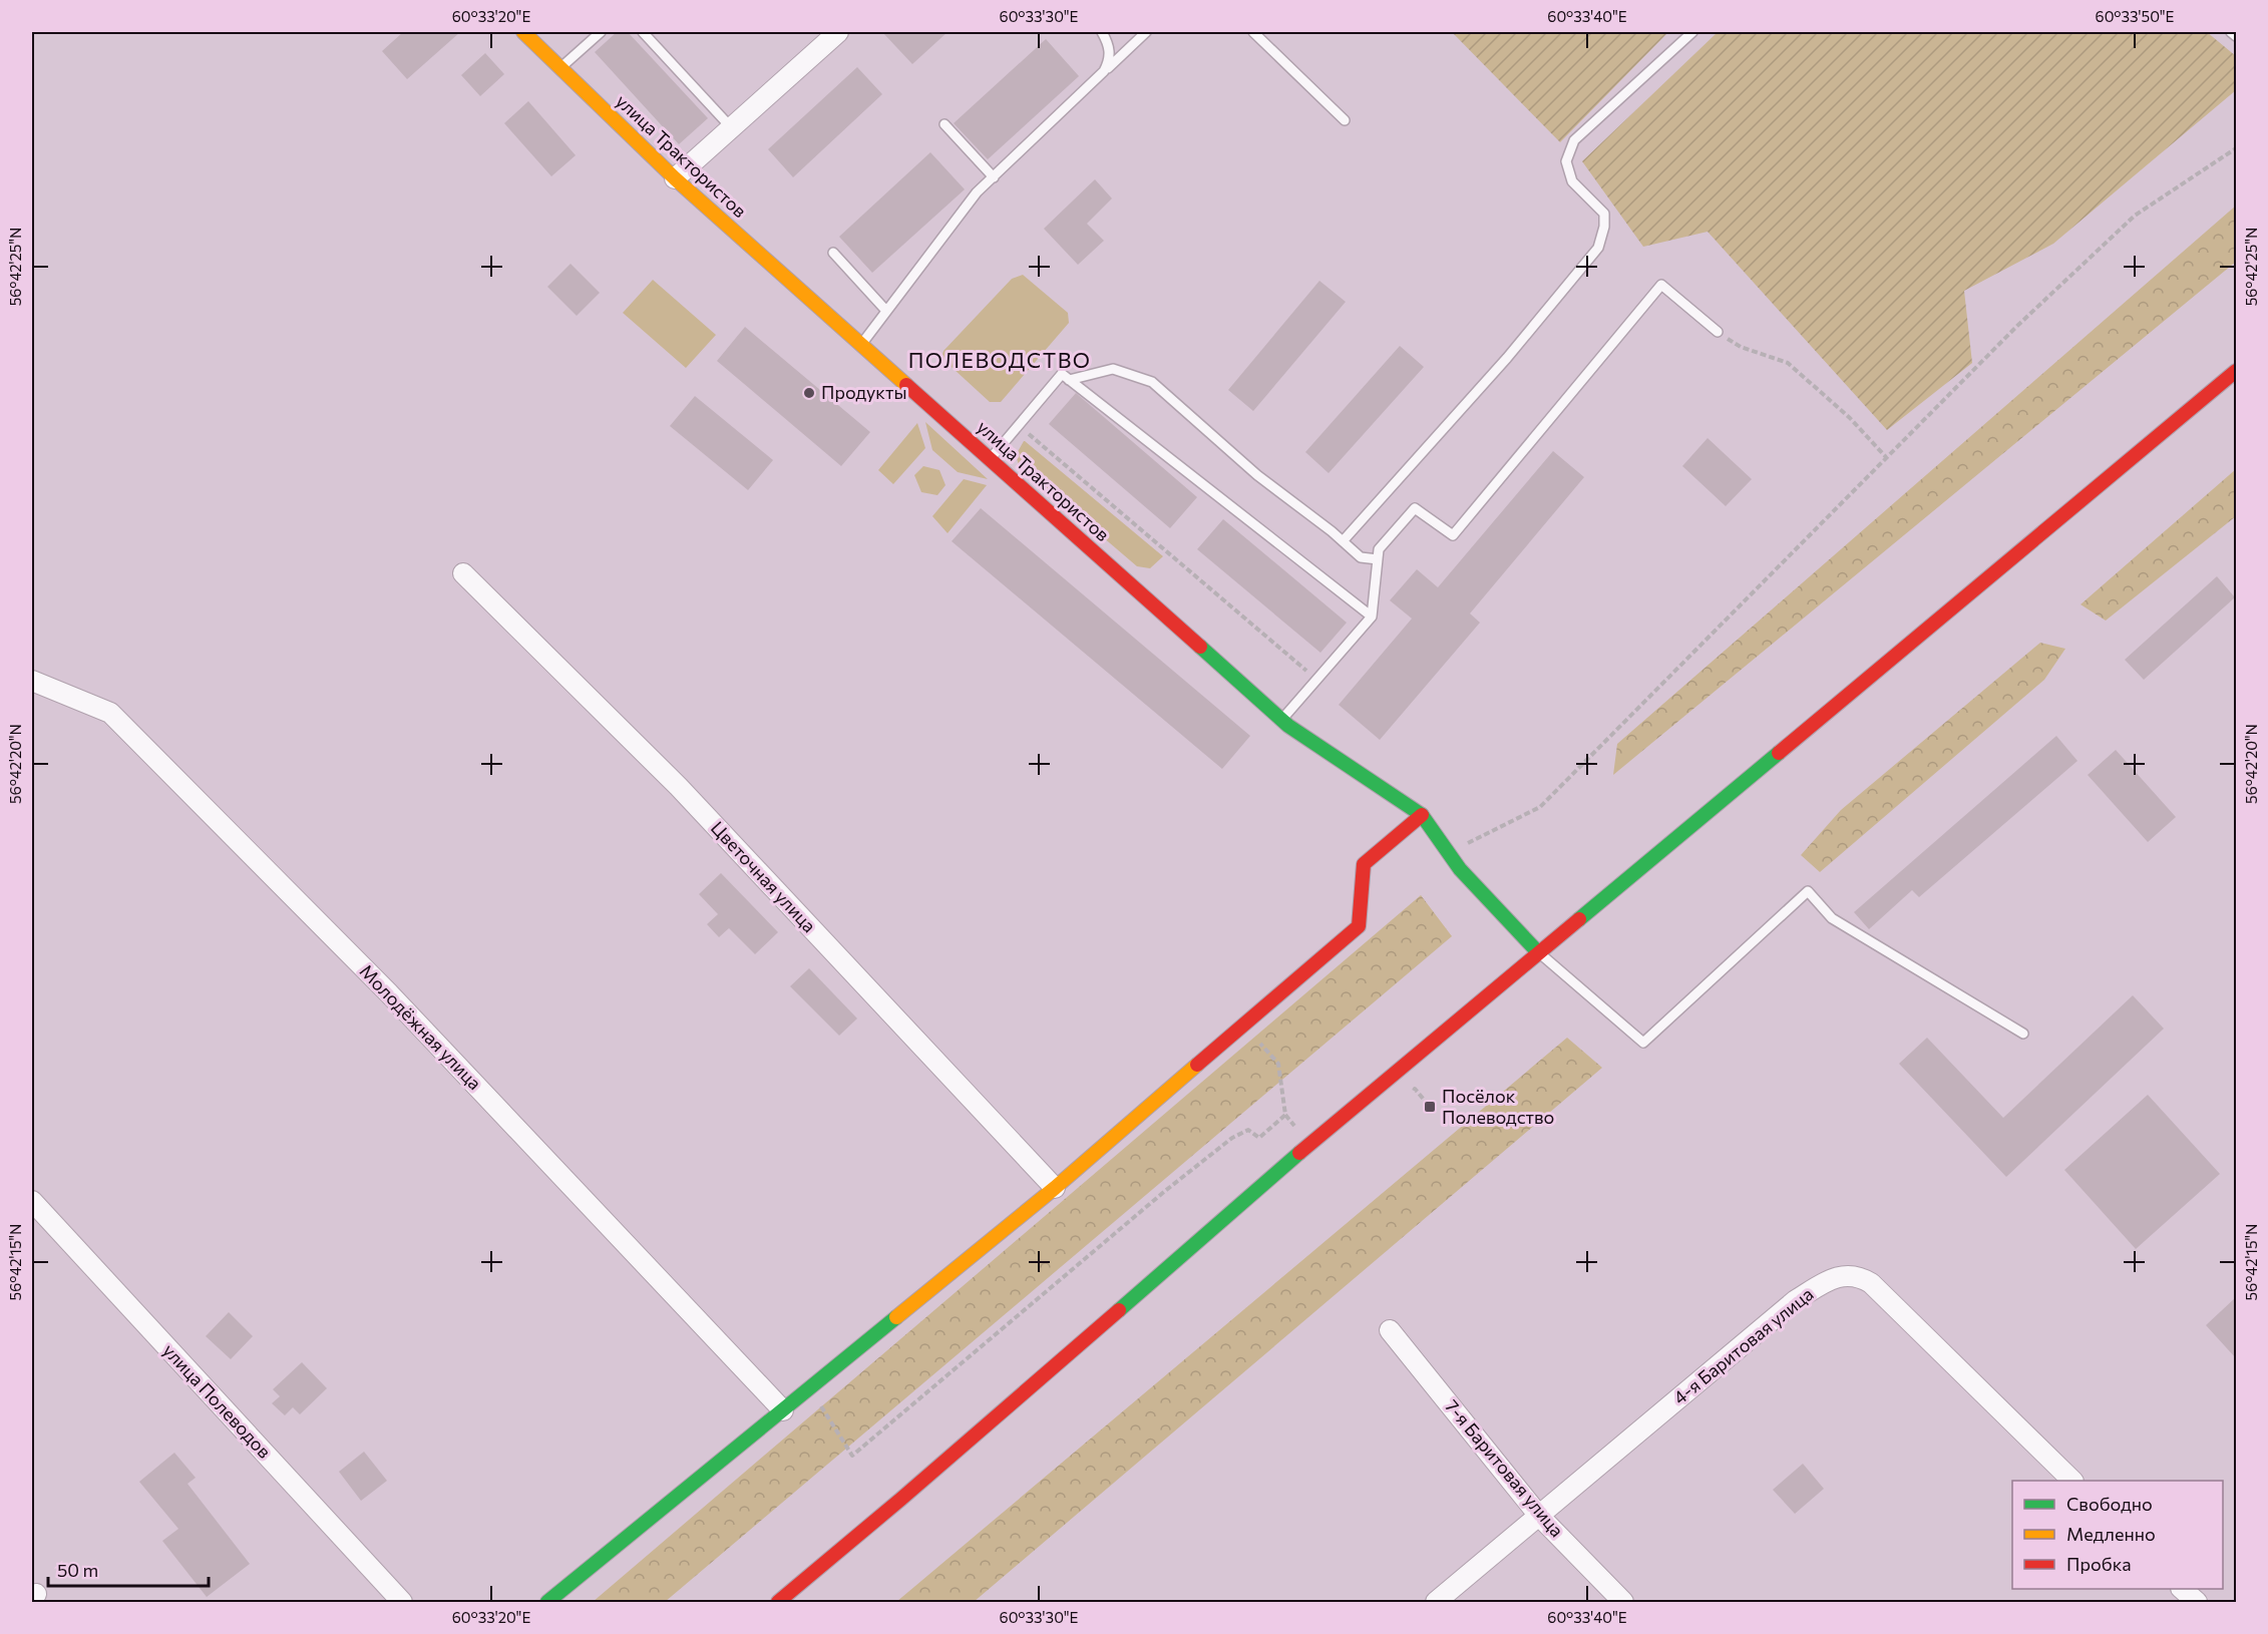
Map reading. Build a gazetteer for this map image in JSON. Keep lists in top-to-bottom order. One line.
{"streets":{"street":["улица Трактористов","Цветочная улица","Молодёжная улица","4-я Баритовая улица","улица Полеводов","7-я Баритовая улица"]},"crossings":[["4-я Баритовая улица","7-я Баритовая улица"]],"districts":["ПОЛЕВОДСТВО"],"places":{"other":["Продукты"],"transit":["Посёлок Полеводство"]},"legend":["Свободно","Медленно","Пробка"],"scale_bar":"50 m","coordinates":["60°33'20\"E","60°33'30\"E","60°33'40\"E","60°33'50\"E","56°42'25\"N","56°42'20\"N","56°42'15\"N"]}
